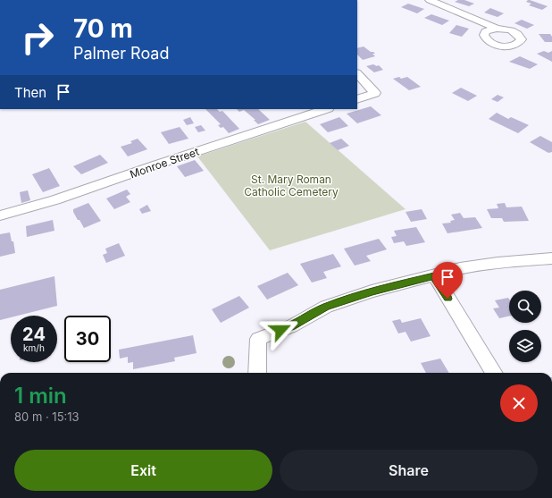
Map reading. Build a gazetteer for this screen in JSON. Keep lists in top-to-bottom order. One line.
{"streets":{"street":["Monroe Street"]},"parks":["St. Mary Roman Catholic Cemetery"],"page":{"turn":["70 m","Palmer Road"],"then":"Then","speed":"24 km/h","limit":"30","heading":["1 min","80 m · 15:13"],"buttons":["Exit","Share"]}}
